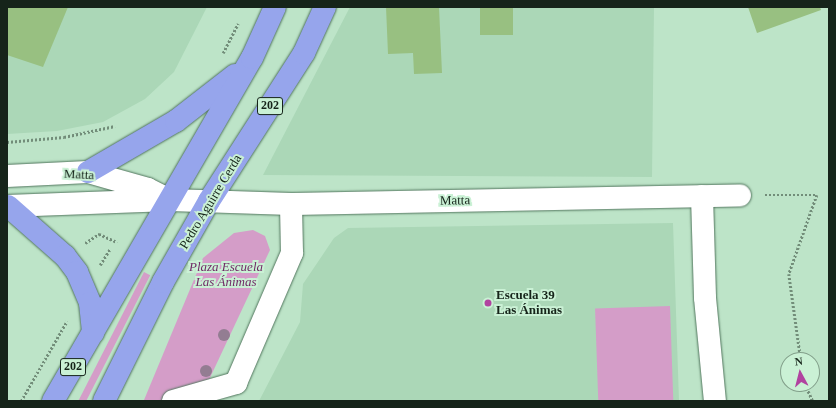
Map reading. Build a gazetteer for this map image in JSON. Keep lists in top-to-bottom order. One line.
{"streets":{"highway":["202","Pedro Aguirre Cerda"],"street":["Matta"]},"crossings":[["202","Matta"],["Matta","Pedro Aguirre Cerda"]],"parks":["Plaza Escuela Las Ánimas"],"places":["Escuela 39 Las Ánimas"],"north":"top"}
